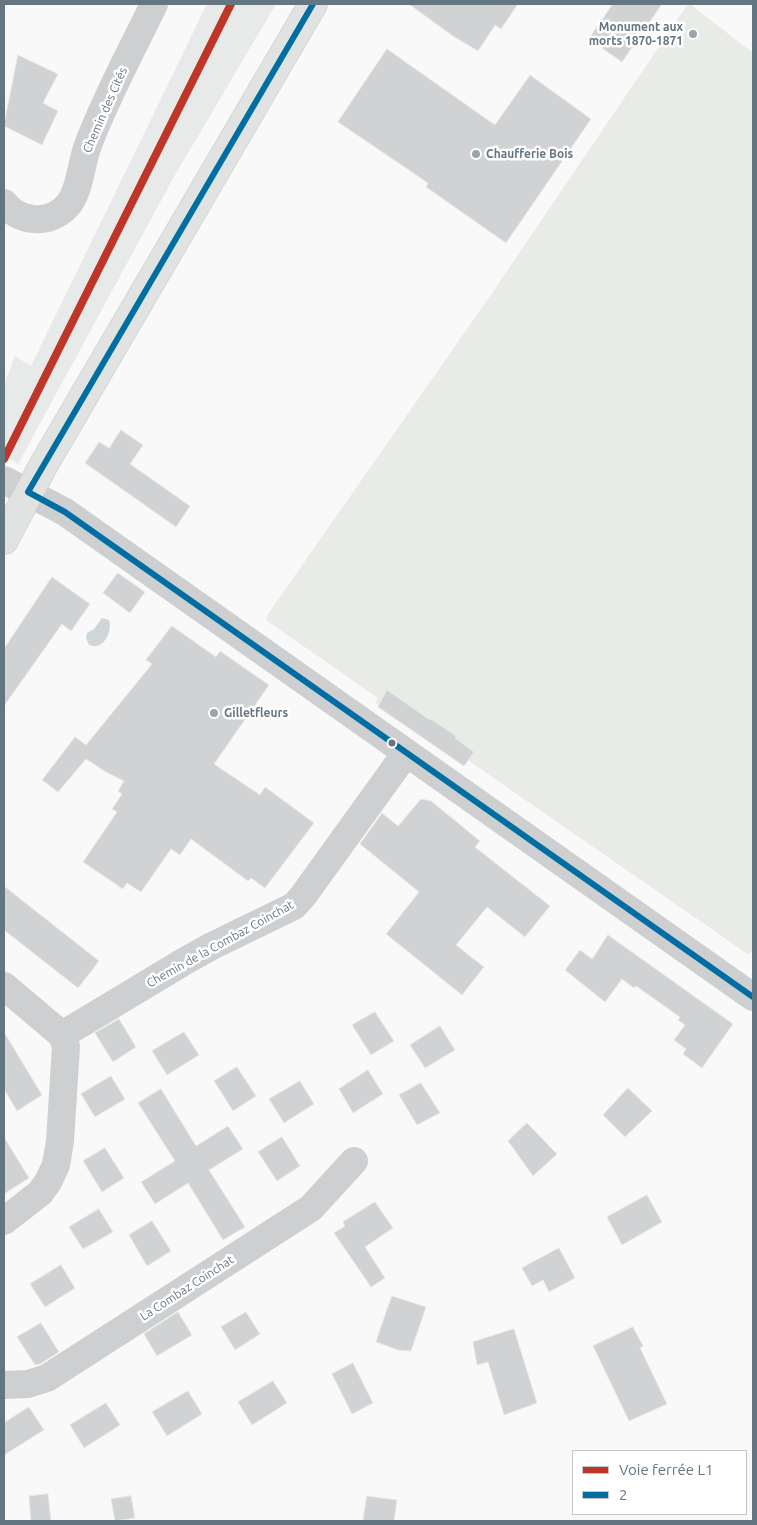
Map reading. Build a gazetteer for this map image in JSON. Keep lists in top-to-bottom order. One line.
{"streets":{"street":["Chemin des Cités","Chemin de la Combaz Coinchat","La Combaz Coinchat"]},"places":["Monument aux morts 1870-1871","Chaufferie Bois","Gilletfleurs"],"lines":["rail line L1","transit line 2"],"legend":["Voie ferrée L1","2"]}
